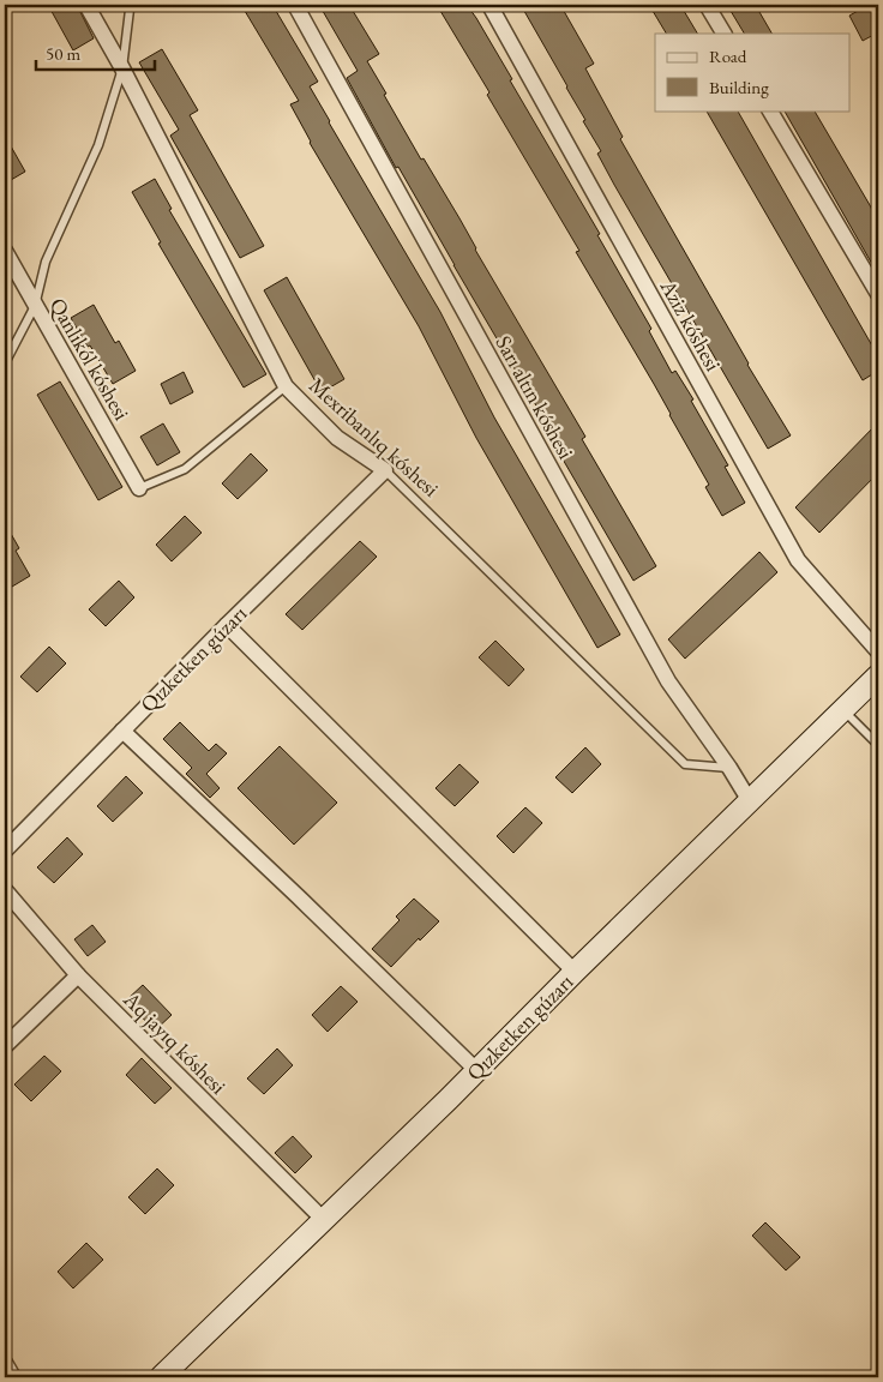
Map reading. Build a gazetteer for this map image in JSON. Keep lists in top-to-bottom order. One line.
{"streets":{"street":["Aziz kóshesi","Qanlıkól kóshesi","Sarı altın kóshesi","Mexribanlıq kóshesi","Qızketken gúzarı","Aq jayıq kóshesi"]},"crossings":[["Sarı altın kóshesi","Mexribanlıq kóshesi"],["Sarı altın kóshesi","Qızketken gúzarı"],["Mexribanlıq kóshesi","Qızketken gúzarı"],["Qızketken gúzarı","Aq jayıq kóshesi"]],"legend":["Road","Building"],"scale_bar":"50 m"}
